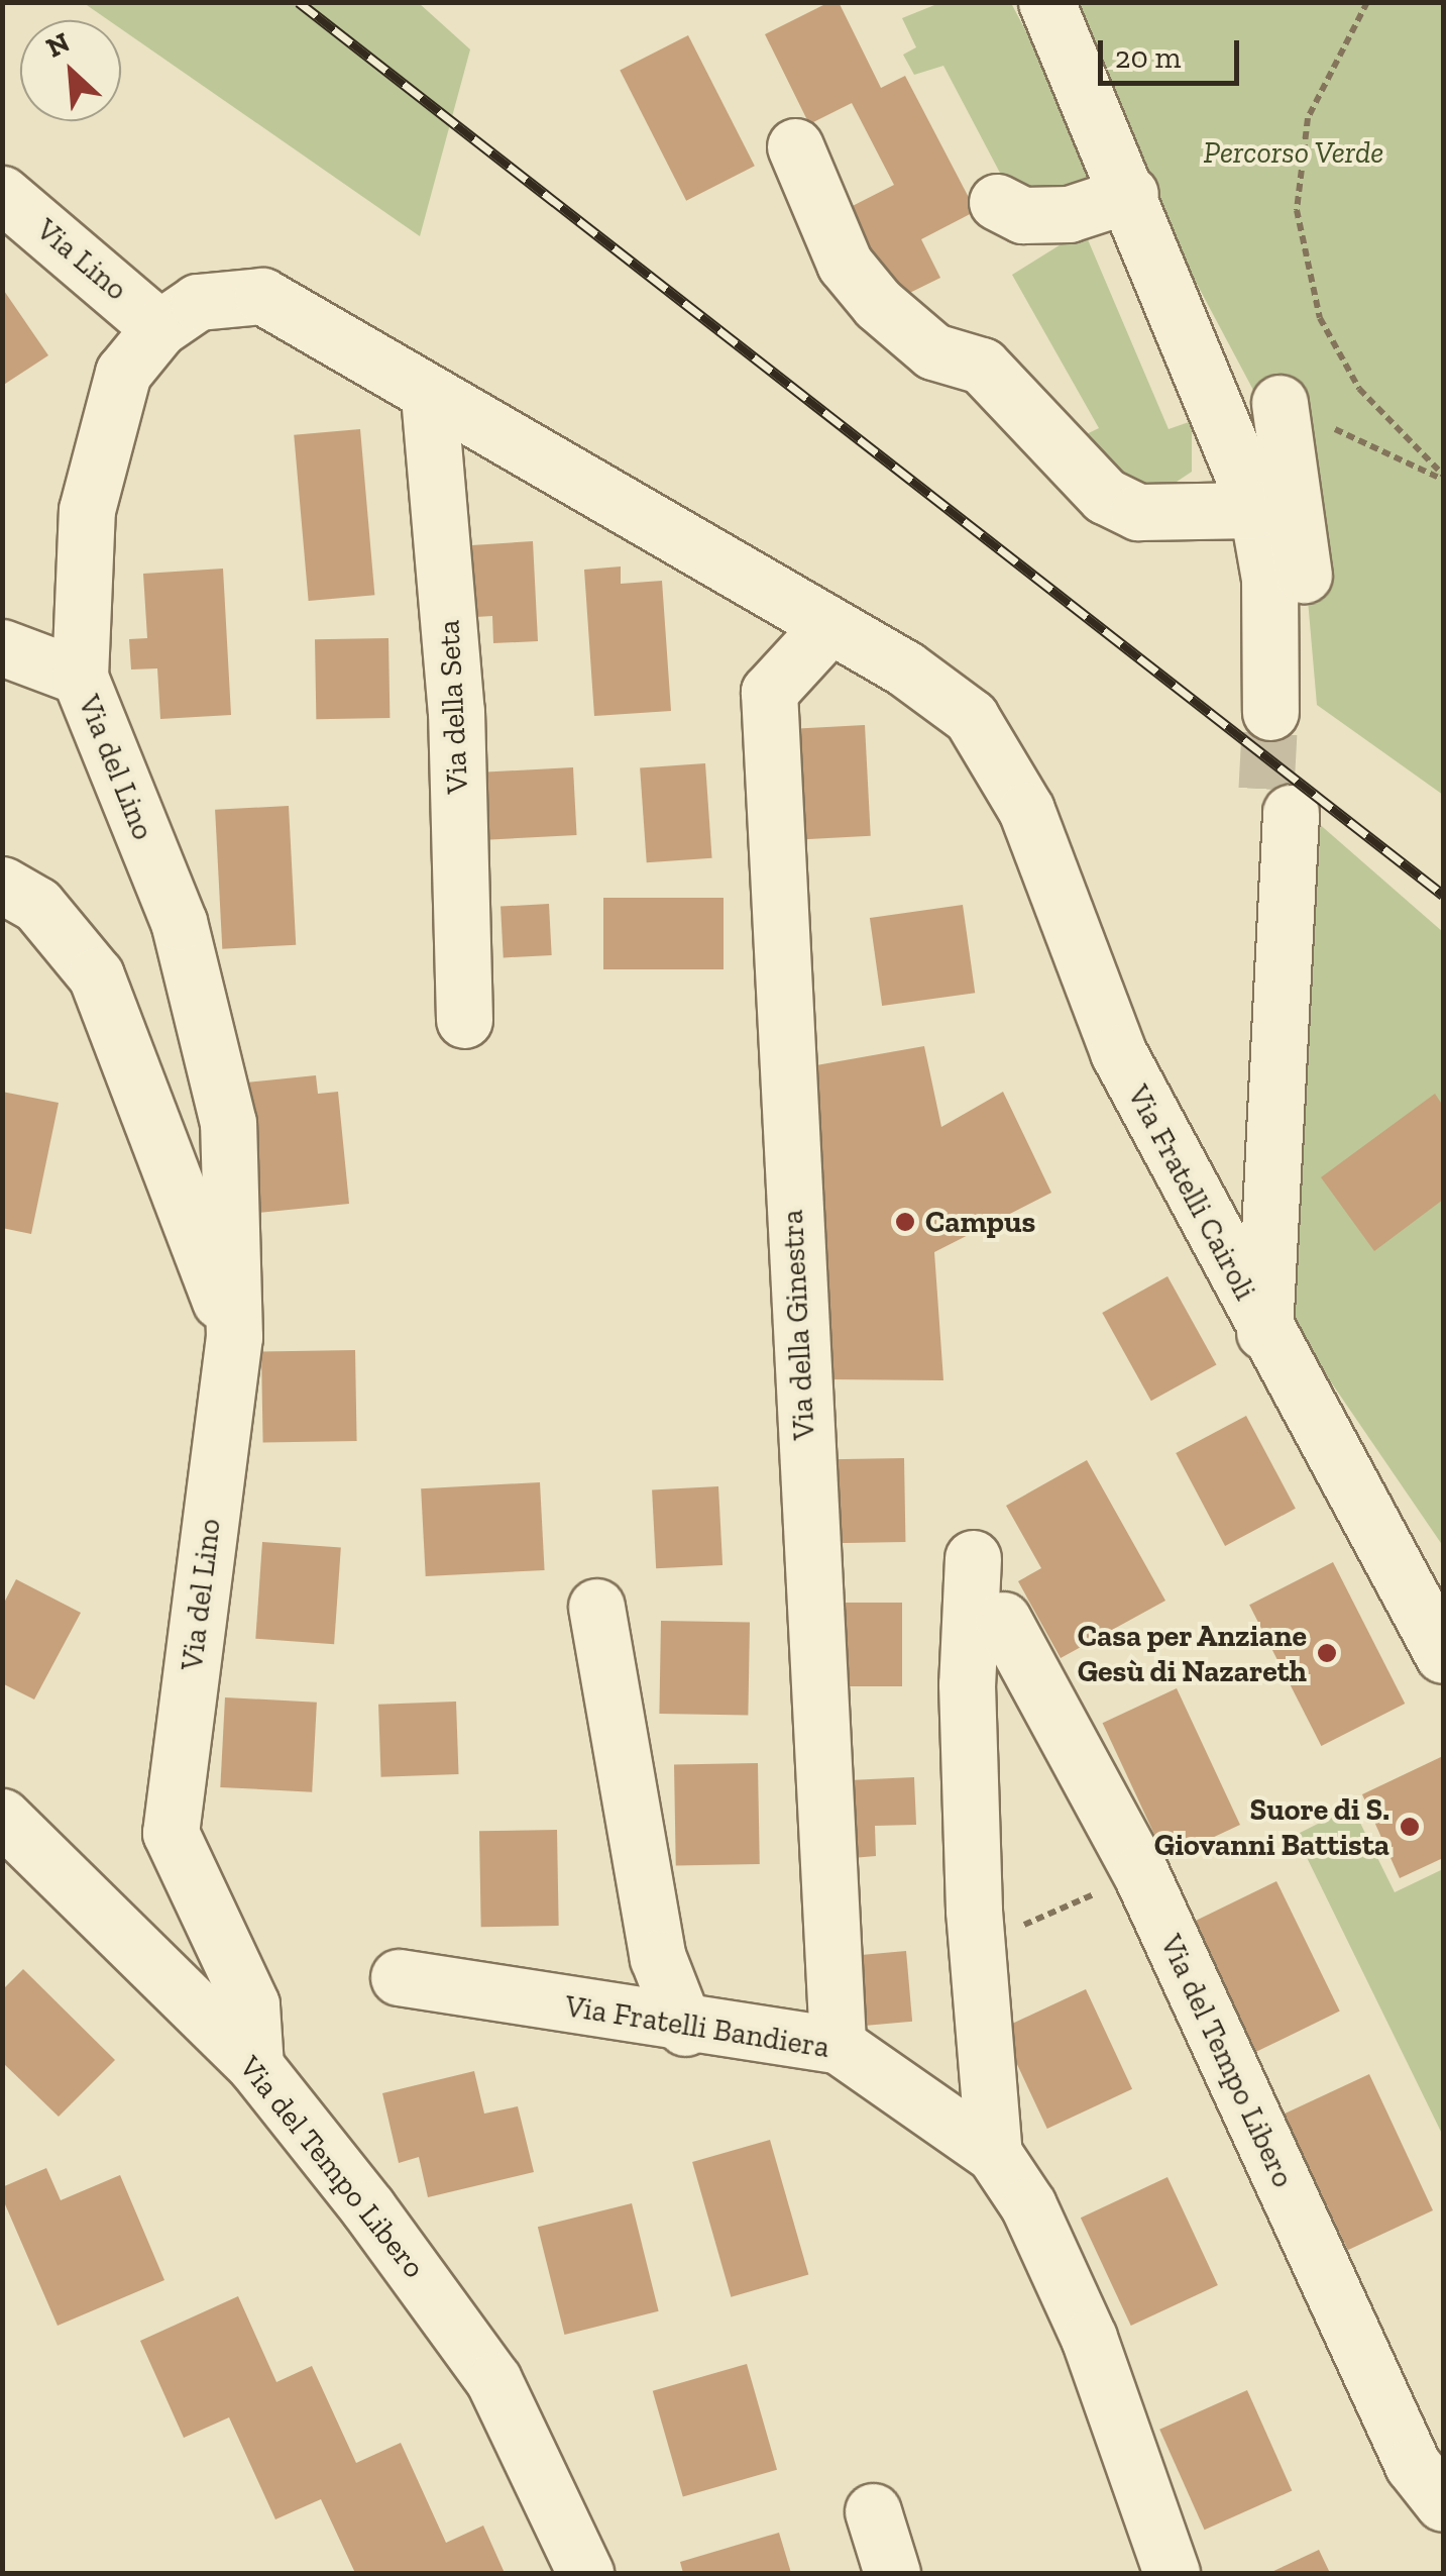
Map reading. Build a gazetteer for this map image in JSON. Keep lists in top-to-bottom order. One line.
{"streets":{"street":["Via Lino","Via della Seta","Via del Lino","Via Fratelli Cairoli","Via della Ginestra","Via Fratelli Bandiera","Via del Tempo Libero"]},"crossings":[["Via Lino","Via del Lino"],["Via della Seta","Via del Lino"],["Via del Lino","Via Fratelli Cairoli"],["Via del Lino","Via della Ginestra"],["Via del Lino","Via del Tempo Libero"],["Via della Ginestra","Via Fratelli Bandiera"]],"parks":["Percorso Verde"],"places":["Campus","Casa per Anziane Gesù di Nazareth","Suore di S. Giovanni Battista"],"scale_bar":"20 m","north":"top left"}
